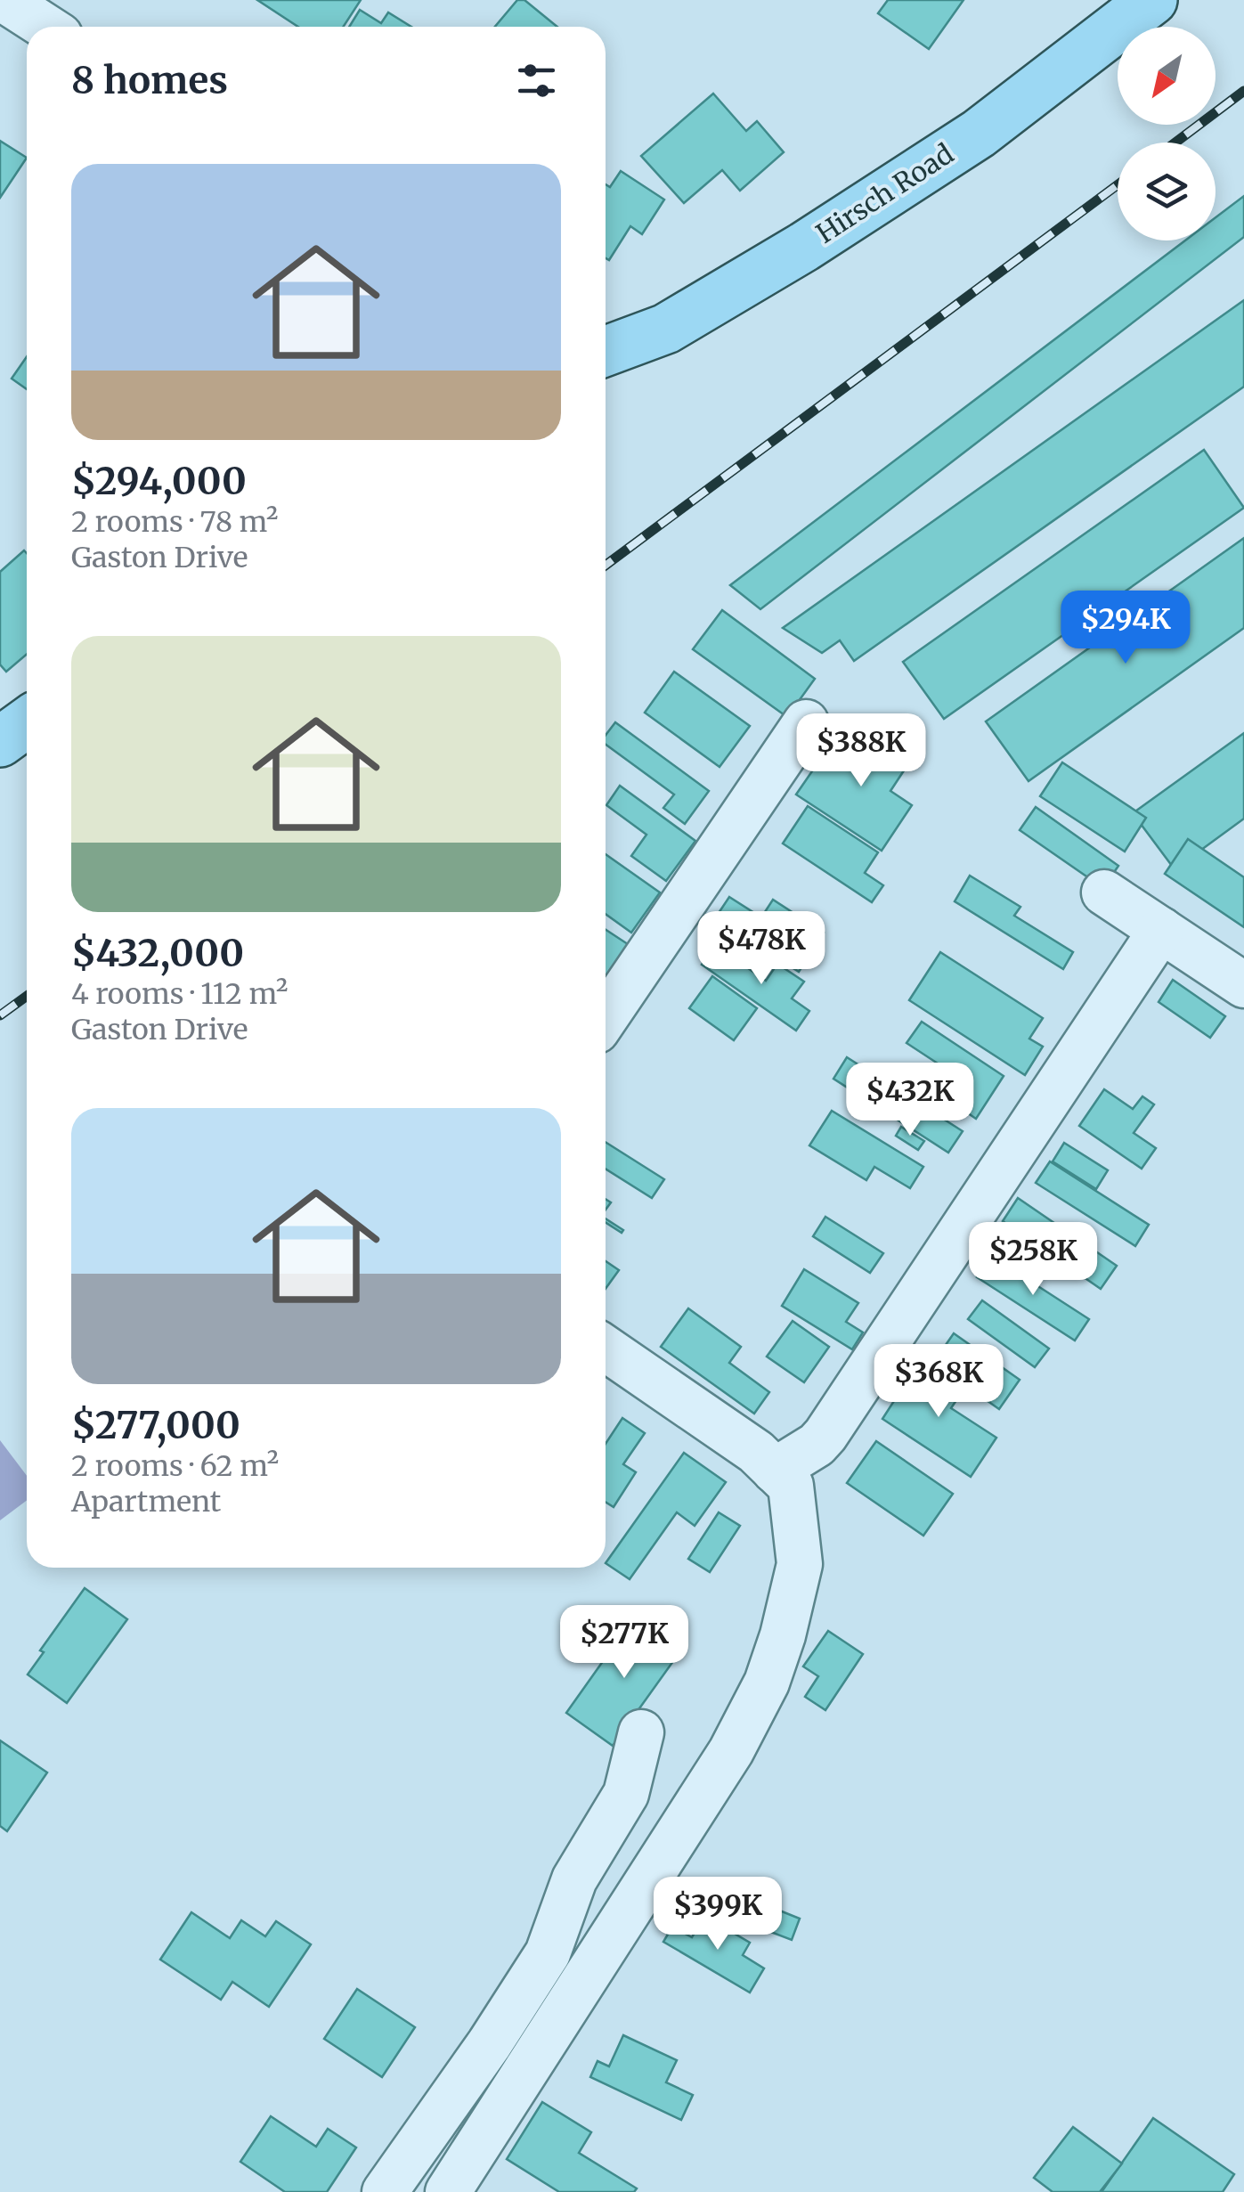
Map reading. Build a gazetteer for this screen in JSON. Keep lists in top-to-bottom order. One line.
{"streets":{"main road":["Hirsch Road"]},"north":"bottom left","page":{"heading":"8 homes","list":[{"name":"$294,000","note":"2 rooms · 78 m² · Gaston Drive"},{"name":"$432,000","note":"4 rooms · 112 m² · Gaston Drive"},{"name":"$277,000","note":"2 rooms · 62 m² · Apartment"}],"price":["$294K","$388K","$478K","$432K","$258K","$368K","$277K","$399K"]}}
